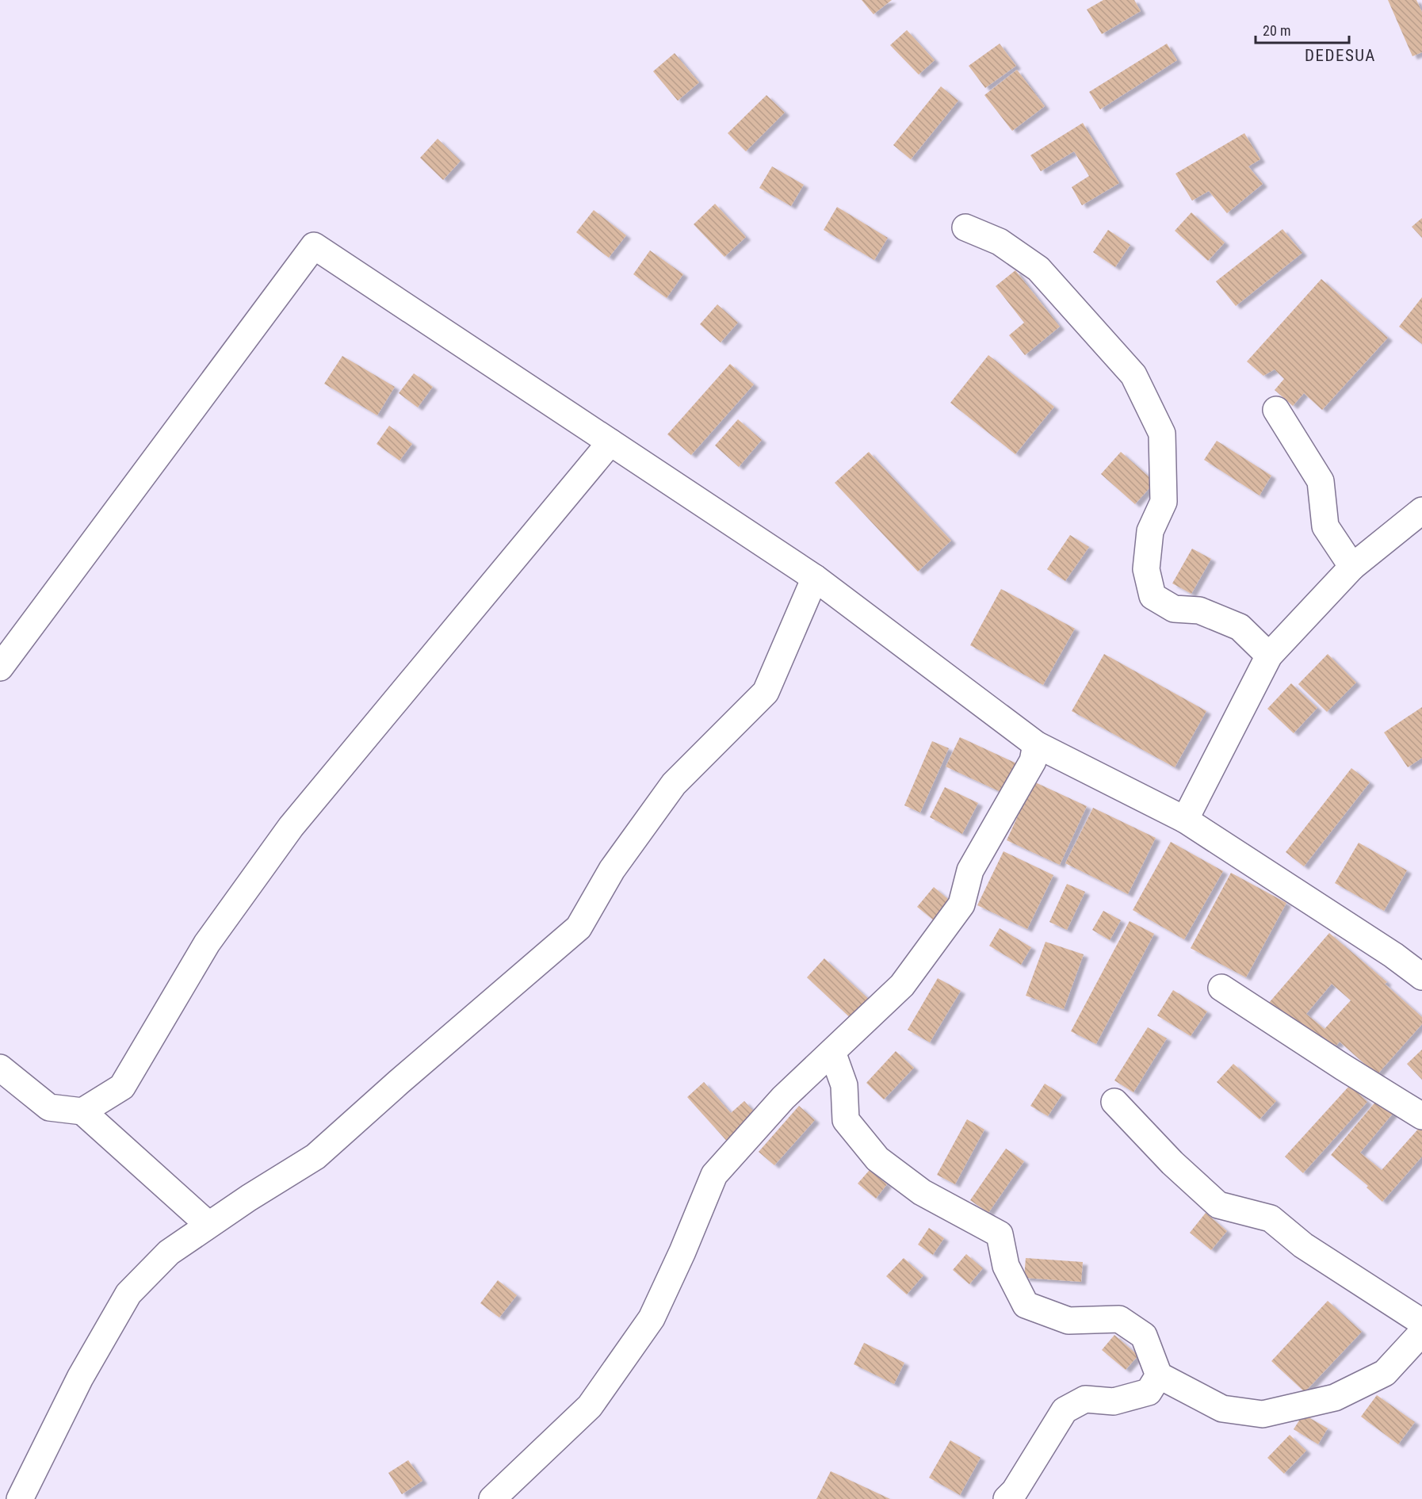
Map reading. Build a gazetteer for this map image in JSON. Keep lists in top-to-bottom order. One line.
{"districts":["DEDESUA"],"scale_bar":"20 m"}
